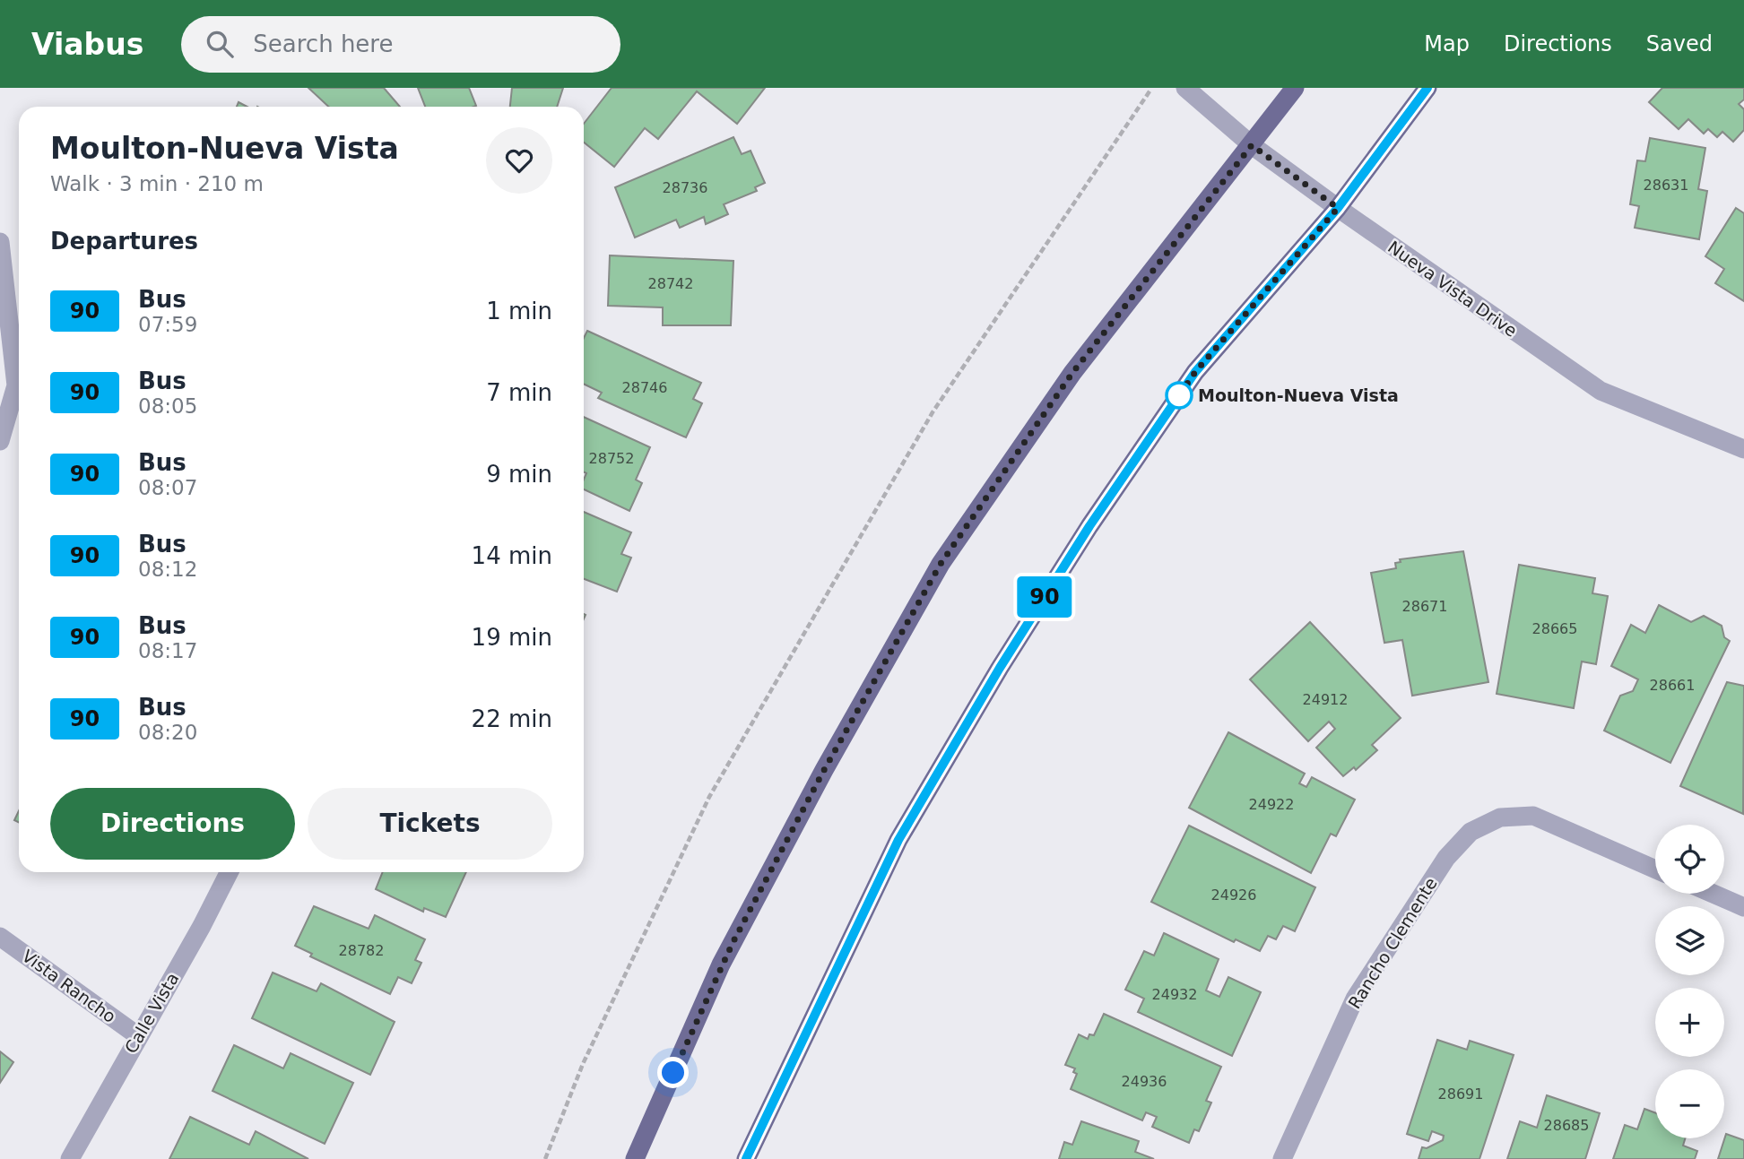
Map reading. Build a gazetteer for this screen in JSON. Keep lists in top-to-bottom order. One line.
{"streets":{"street":["Nueva Vista Drive","Rancho Clemente","Vista Rancho","Calle Vista"]},"crossings":[["Vista Rancho","Calle Vista"]],"places":["Moulton-Nueva Vista"],"lines":["bus line 90"],"house_numbers":["28631","28736","28742","28746","28752","28671","28665","28661","24912","24922","24926","28782","24932","24936","28691","28685"],"page":{"header":"Viabus","search":"Search here","nav":["Map","Directions","Saved"],"on_map":"90","heading":[["Moulton-Nueva Vista","Walk · 3 min · 210 m"],"Departures"],"list":[{"mark":"90","name":"Bus","note":"07:59","value":"1 min"},{"mark":"90","name":"Bus","note":"08:05","value":"7 min"},{"mark":"90","name":"Bus","note":"08:07","value":"9 min"},{"mark":"90","name":"Bus","note":"08:12","value":"14 min"},{"mark":"90","name":"Bus","note":"08:17","value":"19 min"},{"mark":"90","name":"Bus","note":"08:20","value":"22 min"}],"buttons":["Directions","Tickets"],"map_buttons":["+","−"]}}
